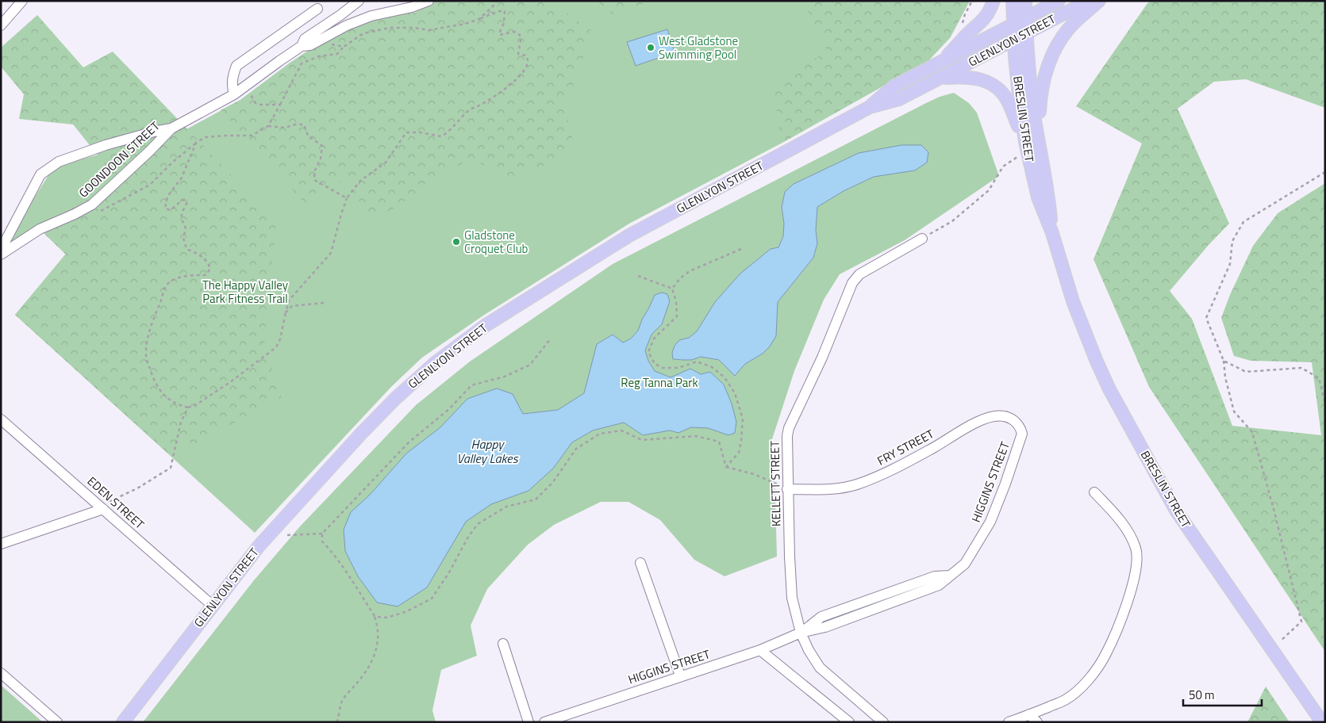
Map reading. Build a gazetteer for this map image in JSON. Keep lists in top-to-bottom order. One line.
{"streets":{"main road":["GLENLYON STREET","BRESLIN STREET"],"street":["GOONDOON STREET","FRY STREET","HIGGINS STREET","KELLETT STREET","EDEN STREET"]},"crossings":[["GLENLYON STREET","BRESLIN STREET"],["GLENLYON STREET","EDEN STREET"],["FRY STREET","HIGGINS STREET"],["FRY STREET","KELLETT STREET"],["HIGGINS STREET","KELLETT STREET"]],"water":["Happy Valley Lakes"],"parks":["The Happy Valley Park Fitness Trail","Reg Tanna Park"],"places":["West Gladstone Swimming Pool","Gladstone Croquet Club"],"scale_bar":"50 m"}
